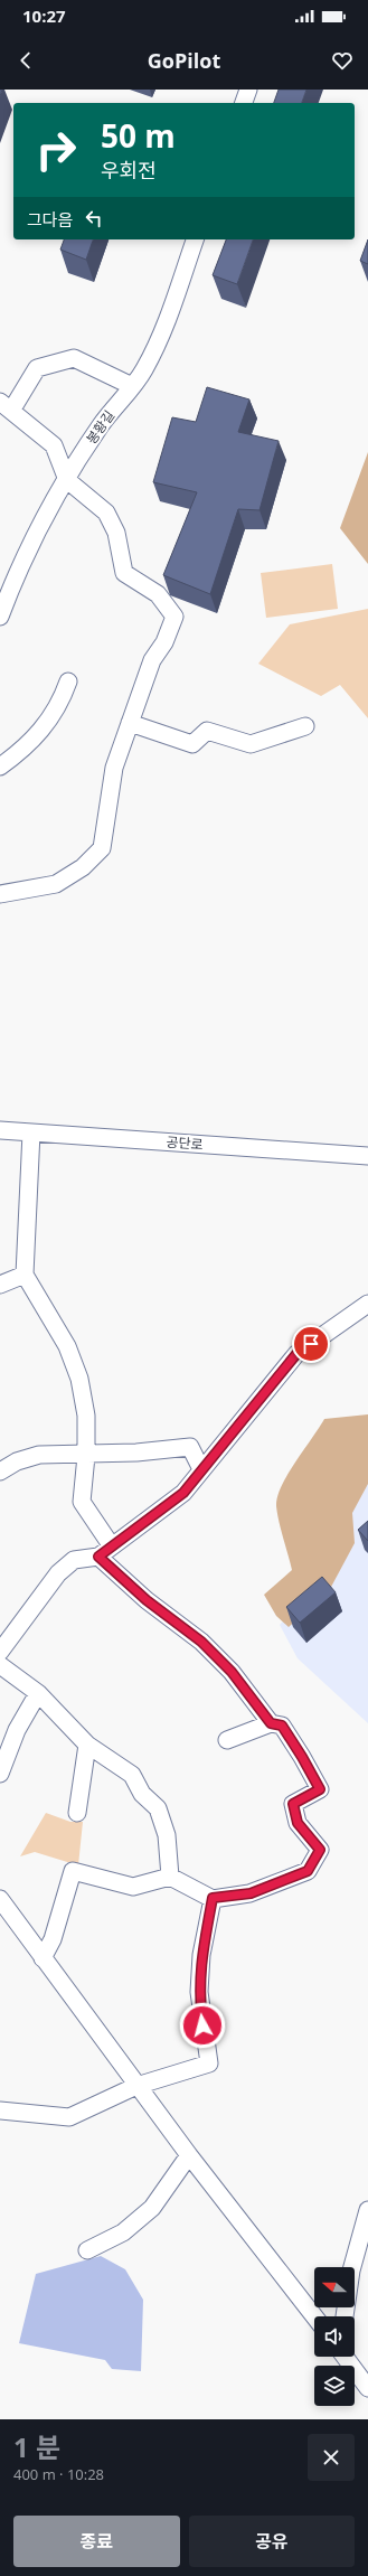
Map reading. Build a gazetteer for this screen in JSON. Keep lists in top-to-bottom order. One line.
{"streets":{"street":["봉황길","공단로"]},"north":"left","page":{"status":"10:27","header":"GoPilot","turn":["50 m","우회전"],"then":"그다음","heading":["1 분","400 m · 10:28"],"buttons":["종료","공유"]}}
